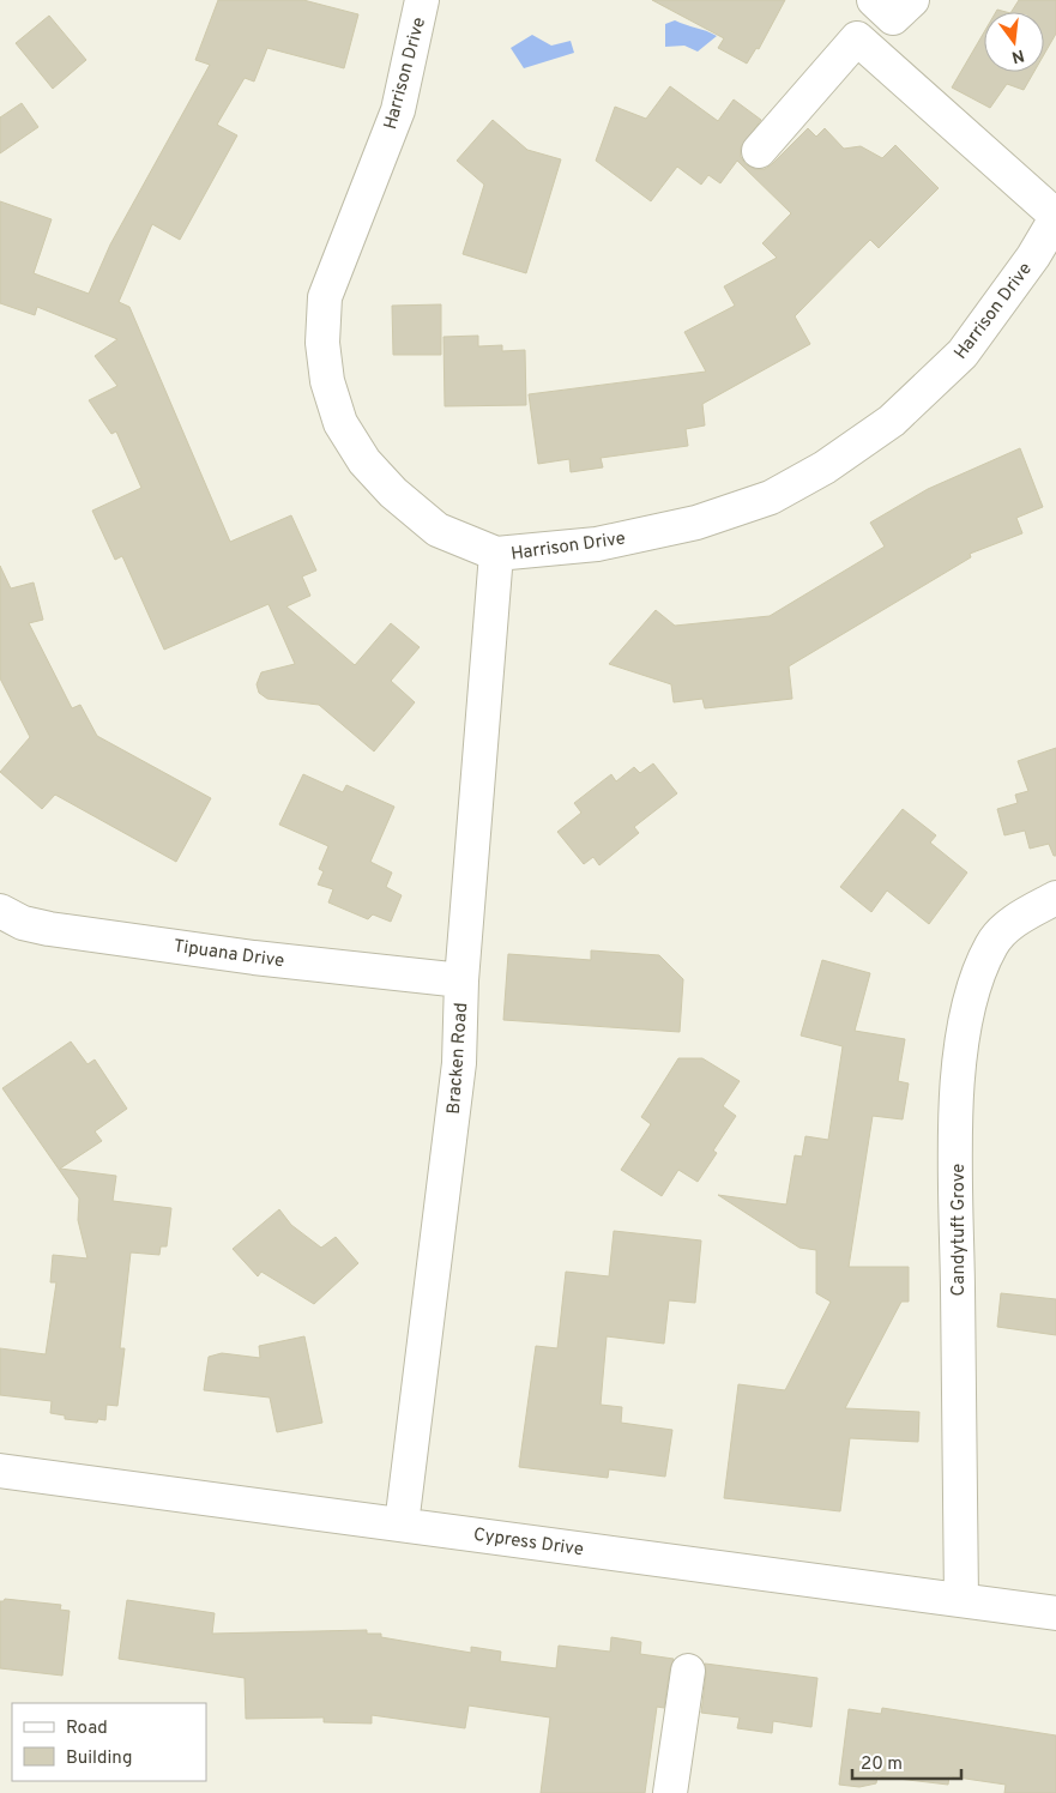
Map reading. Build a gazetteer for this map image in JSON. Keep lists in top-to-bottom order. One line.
{"streets":{"street":["Harrison Drive","Tipuana Drive","Bracken Road","Candytuft Grove","Cypress Drive"]},"crossings":[["Harrison Drive","Bracken Road"],["Tipuana Drive","Bracken Road"],["Bracken Road","Cypress Drive"],["Candytuft Grove","Cypress Drive"]],"legend":["Road","Building"],"scale_bar":"20 m","north":"bottom"}
